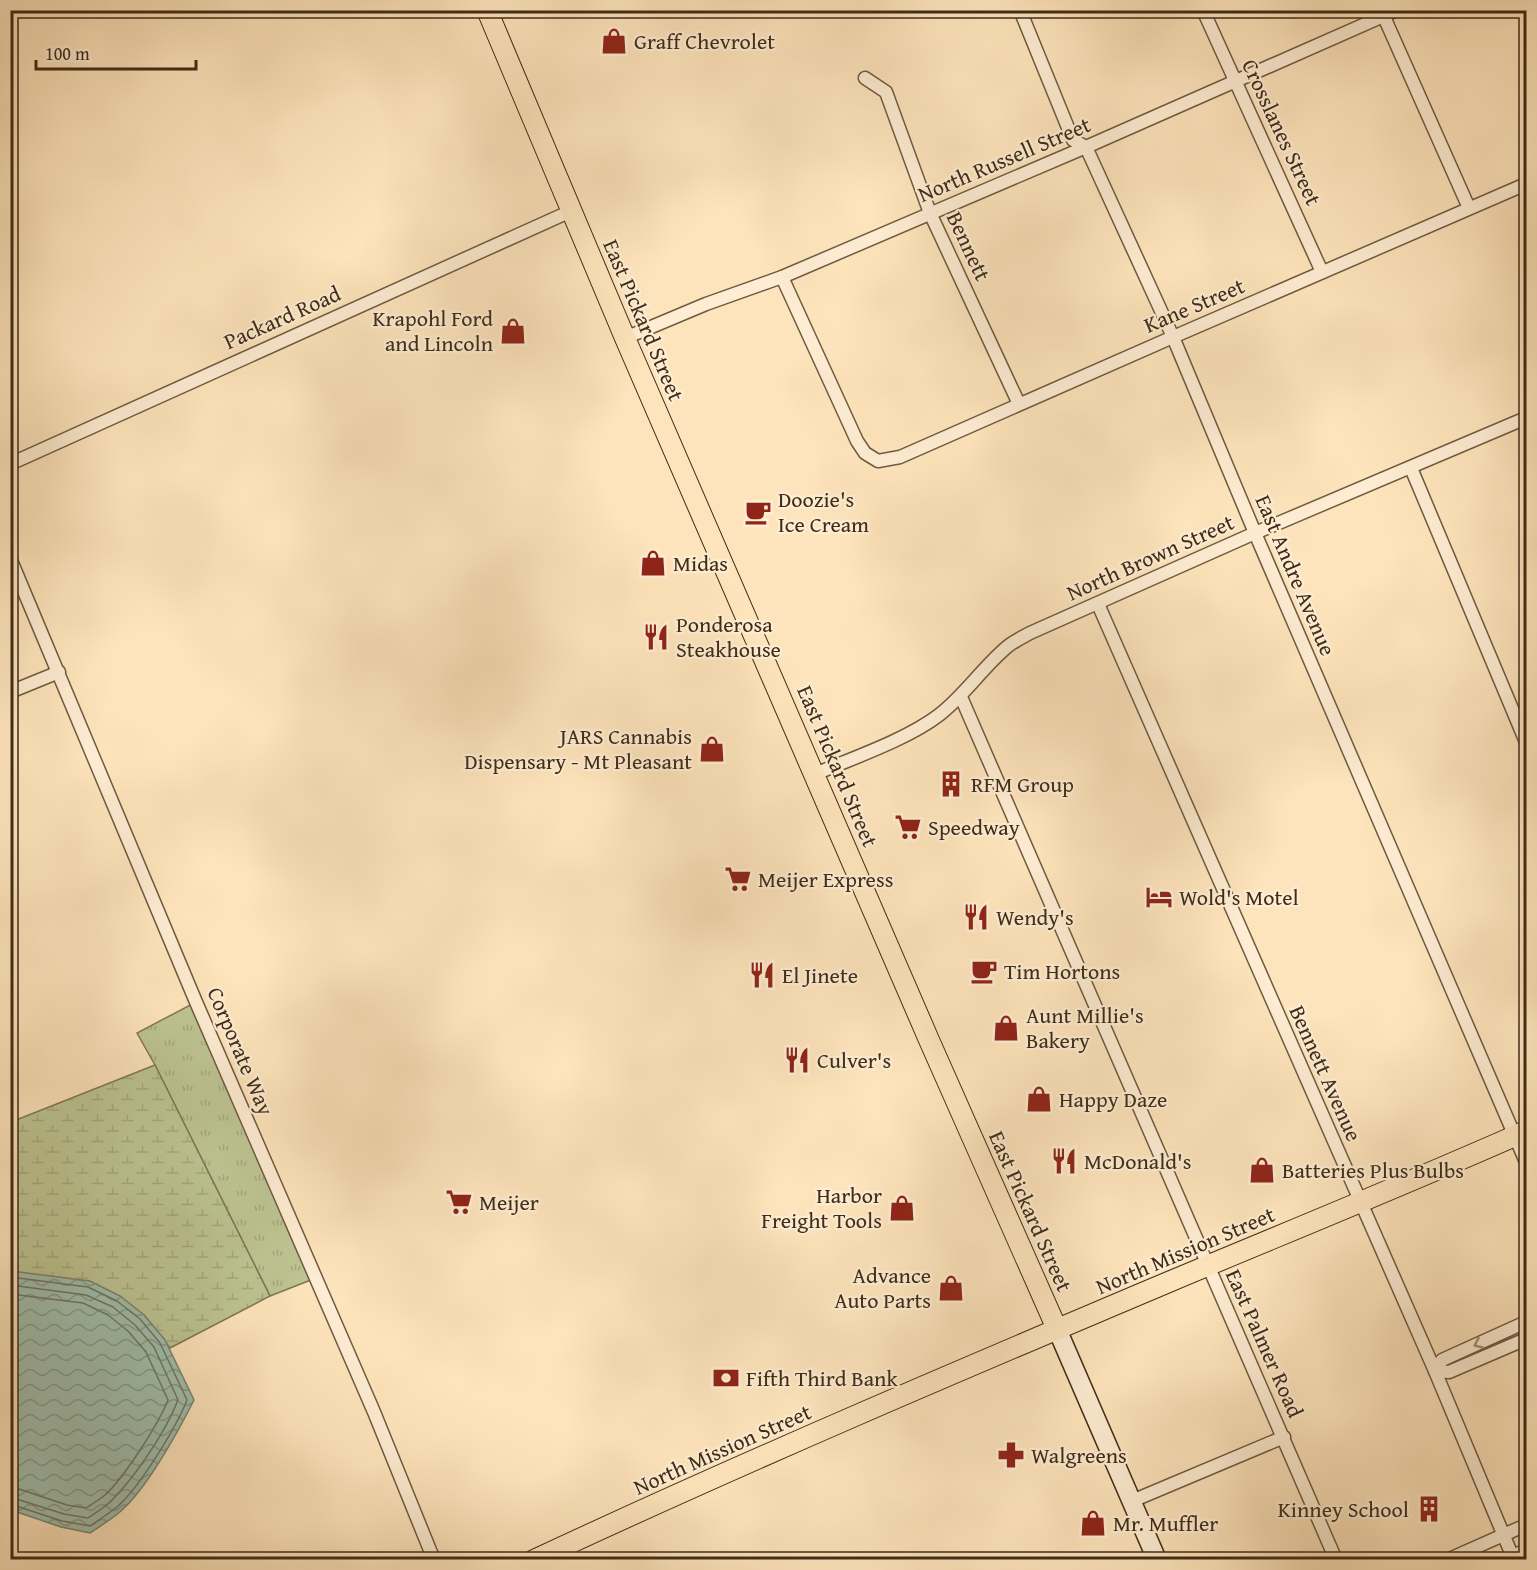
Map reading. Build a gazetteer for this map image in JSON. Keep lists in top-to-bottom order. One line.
{"streets":{"main road":["East Pickard Street","North Mission Street"],"street":["Crosslanes Street","North Russell Street","Bennett","Kane Street","Packard Road","North Brown Street","East Andre Avenue","Corporate Way","Bennett Avenue","East Palmer Road"]},"crossings":[["Crosslanes Street","North Russell Street"],["Crosslanes Street","Kane Street"],["North Russell Street","Bennett"],["North Russell Street","Kane Street"],["North Russell Street","East Pickard Street"],["North Russell Street","East Andre Avenue"],["Bennett","Kane Street"],["Kane Street","East Andre Avenue"],["Packard Road","East Pickard Street"],["East Pickard Street","North Brown Street"],["East Pickard Street","North Mission Street"],["North Brown Street","East Andre Avenue"],["North Brown Street","Bennett Avenue"],["North Brown Street","East Palmer Road"],["East Andre Avenue","North Mission Street"],["Bennett Avenue","North Mission Street"],["North Mission Street","East Palmer Road"]],"places":{"shop":["Graff Chevrolet","Krapohl Ford and Lincoln","Midas","JARS Cannabis Dispensary - Mt Pleasant","Aunt Millie's Bakery","Happy Daze","Batteries Plus Bulbs","Harbor Freight Tools","Advance Auto Parts","Mr. Muffler"],"cafe":["Doozie's Ice Cream","Tim Hortons"],"restaurant":["Ponderosa Steakhouse","Wendy's","El Jinete","Culver's","McDonald's"],"building":["RFM Group","Kinney School"],"supermarket":["Speedway","Meijer Express","Meijer"],"hotel":["Wold's Motel"],"bank":["Fifth Third Bank"],"pharmacy":["Walgreens"]},"scale_bar":"100 m"}
